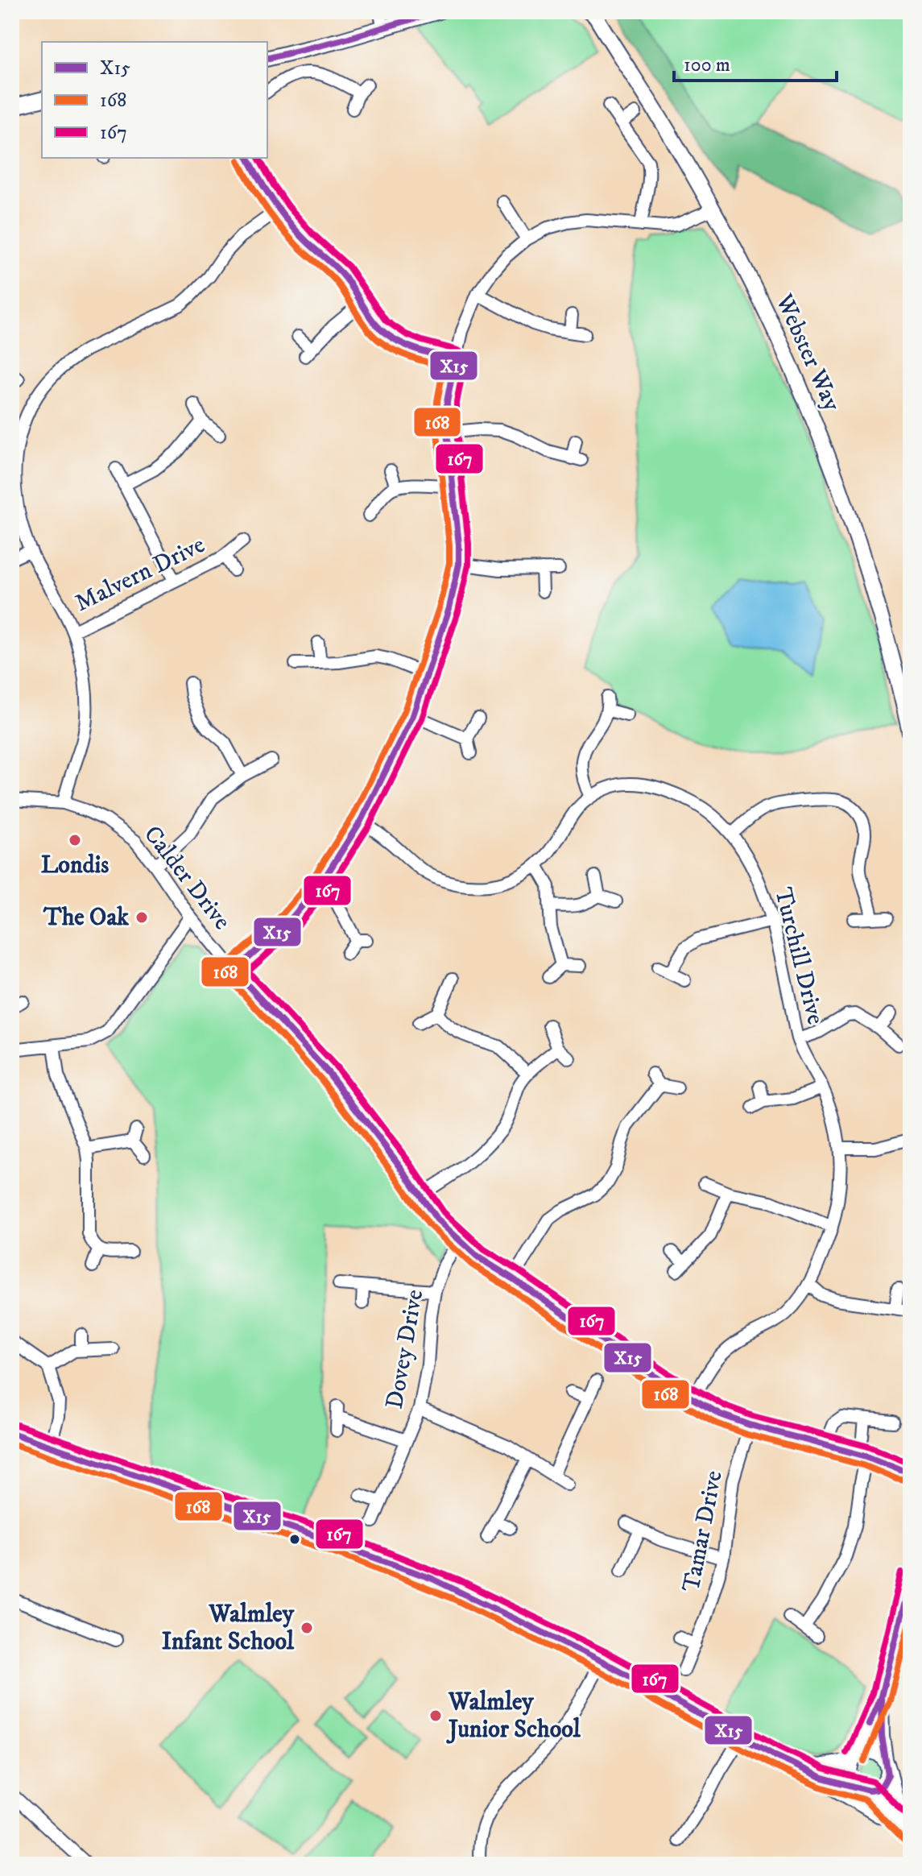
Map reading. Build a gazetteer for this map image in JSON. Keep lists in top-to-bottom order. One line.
{"streets":{"street":["Webster Way","Malvern Drive","Calder Drive","Turchill Drive","Dovey Drive","Tamar Drive"]},"crossings":[["Calder Drive","Turchill Drive"],["Calder Drive","Dovey Drive"],["Calder Drive","Tamar Drive"]],"places":["Londis","The Oak","Walmley Infant School","Walmley Junior School"],"lines":["transit line X15","transit line 167","transit line 168"],"legend":["X15","168","167"],"scale_bar":"100 m"}
